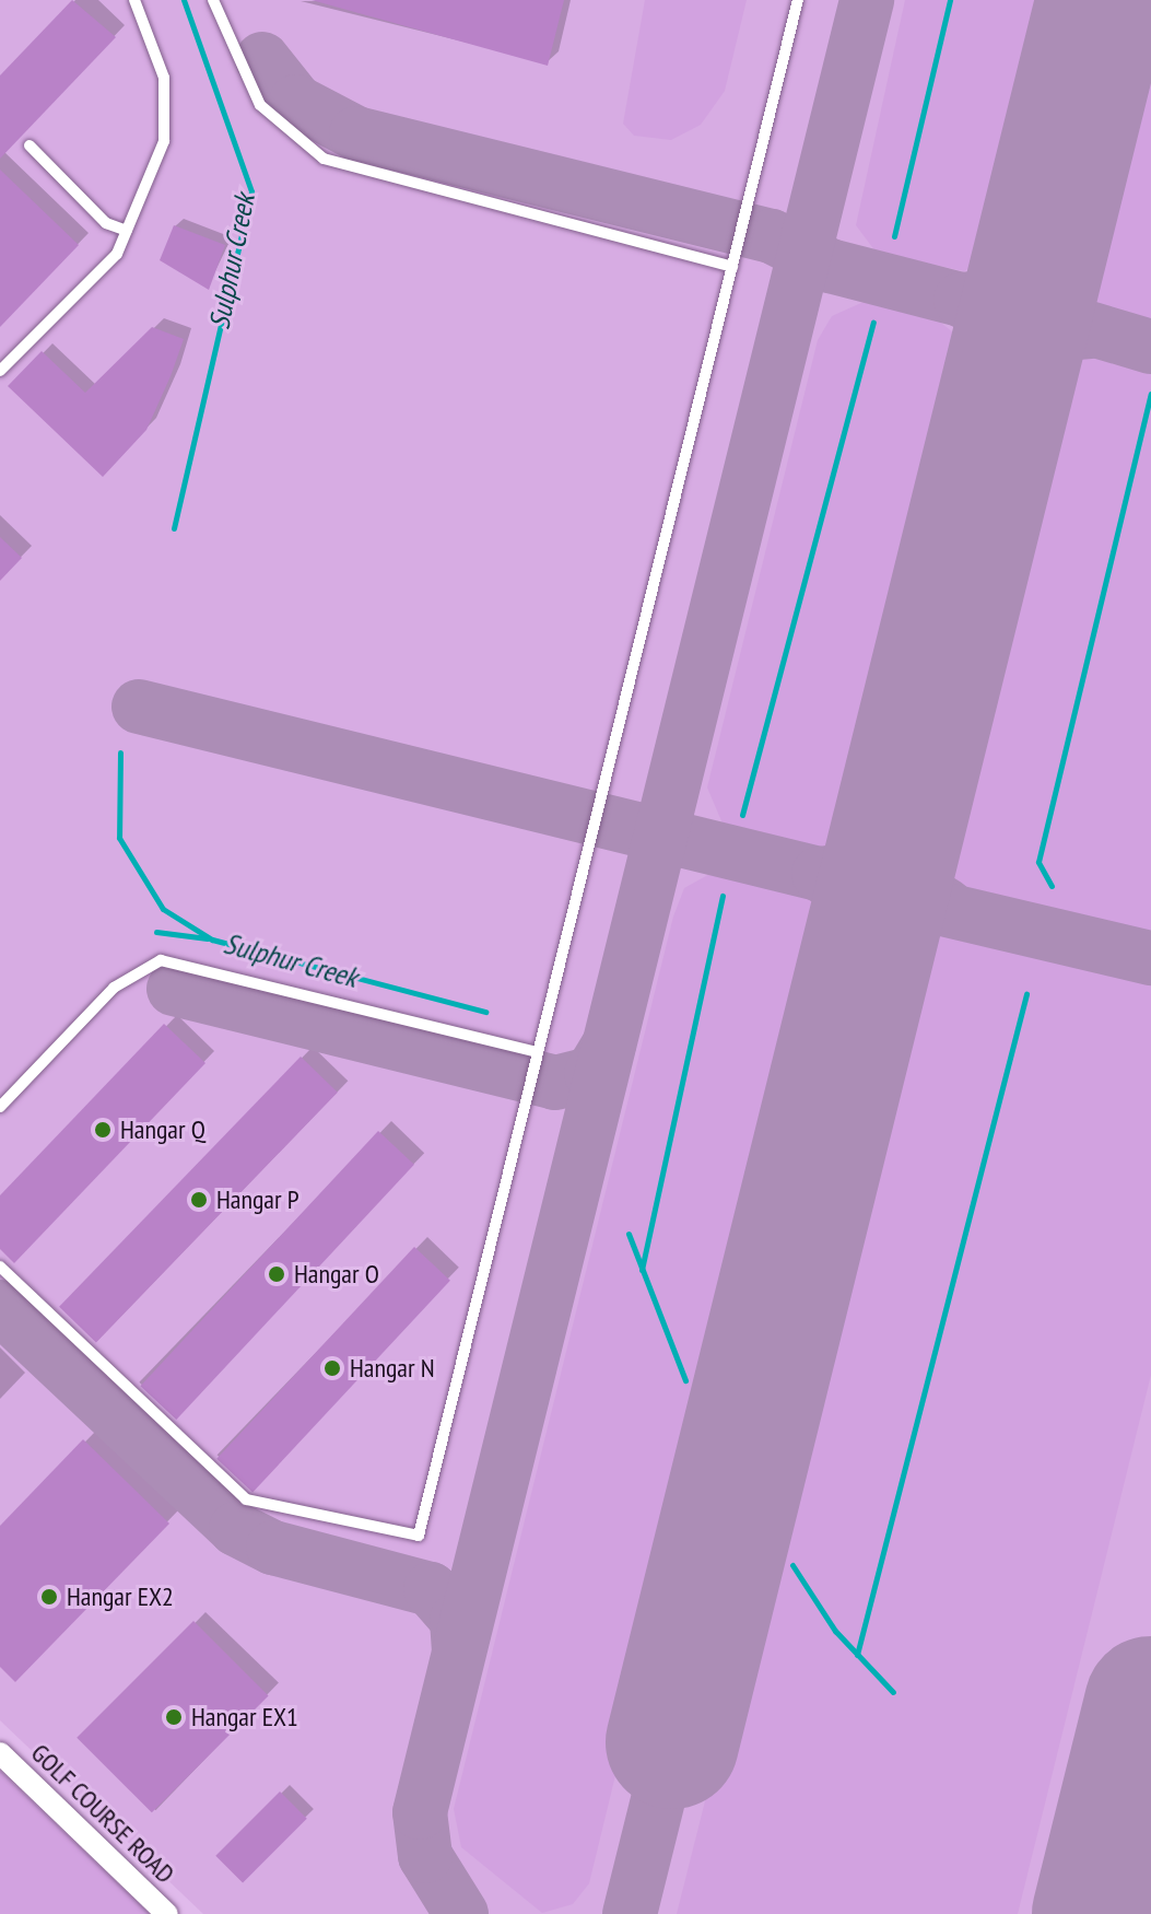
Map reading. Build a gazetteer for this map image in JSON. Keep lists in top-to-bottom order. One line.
{"streets":{"street":["GOLF COURSE ROAD"]},"water":["Sulphur Creek"],"places":["Hangar Q","Hangar P","Hangar O","Hangar N","Hangar EX2","Hangar EX1"]}
